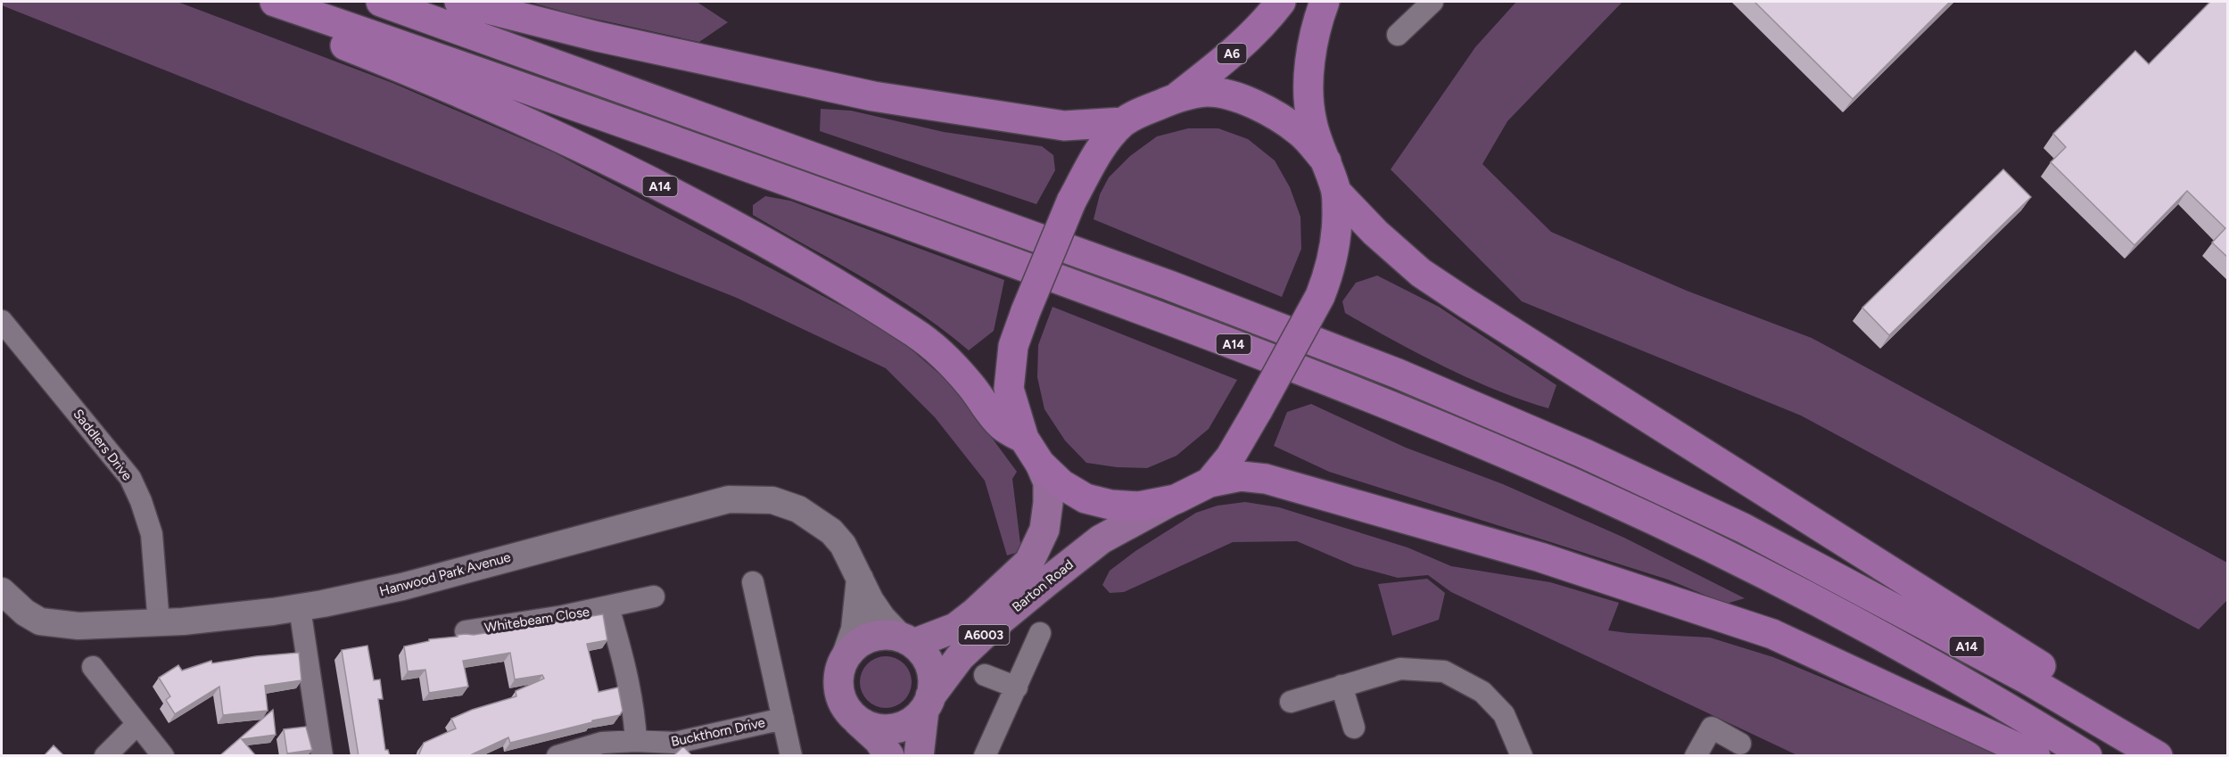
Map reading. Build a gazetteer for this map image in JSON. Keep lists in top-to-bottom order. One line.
{"streets":{"highway":["A6","A14"],"main road":["Barton Road","A6003"],"street":["Saddlers Drive","Hanwood Park Avenue","Whitebeam Close","Buckthorn Drive"]},"crossings":[["Saddlers Drive","Hanwood Park Avenue"],["Hanwood Park Avenue","Barton Road"],["Whitebeam Close","Buckthorn Drive"]]}
